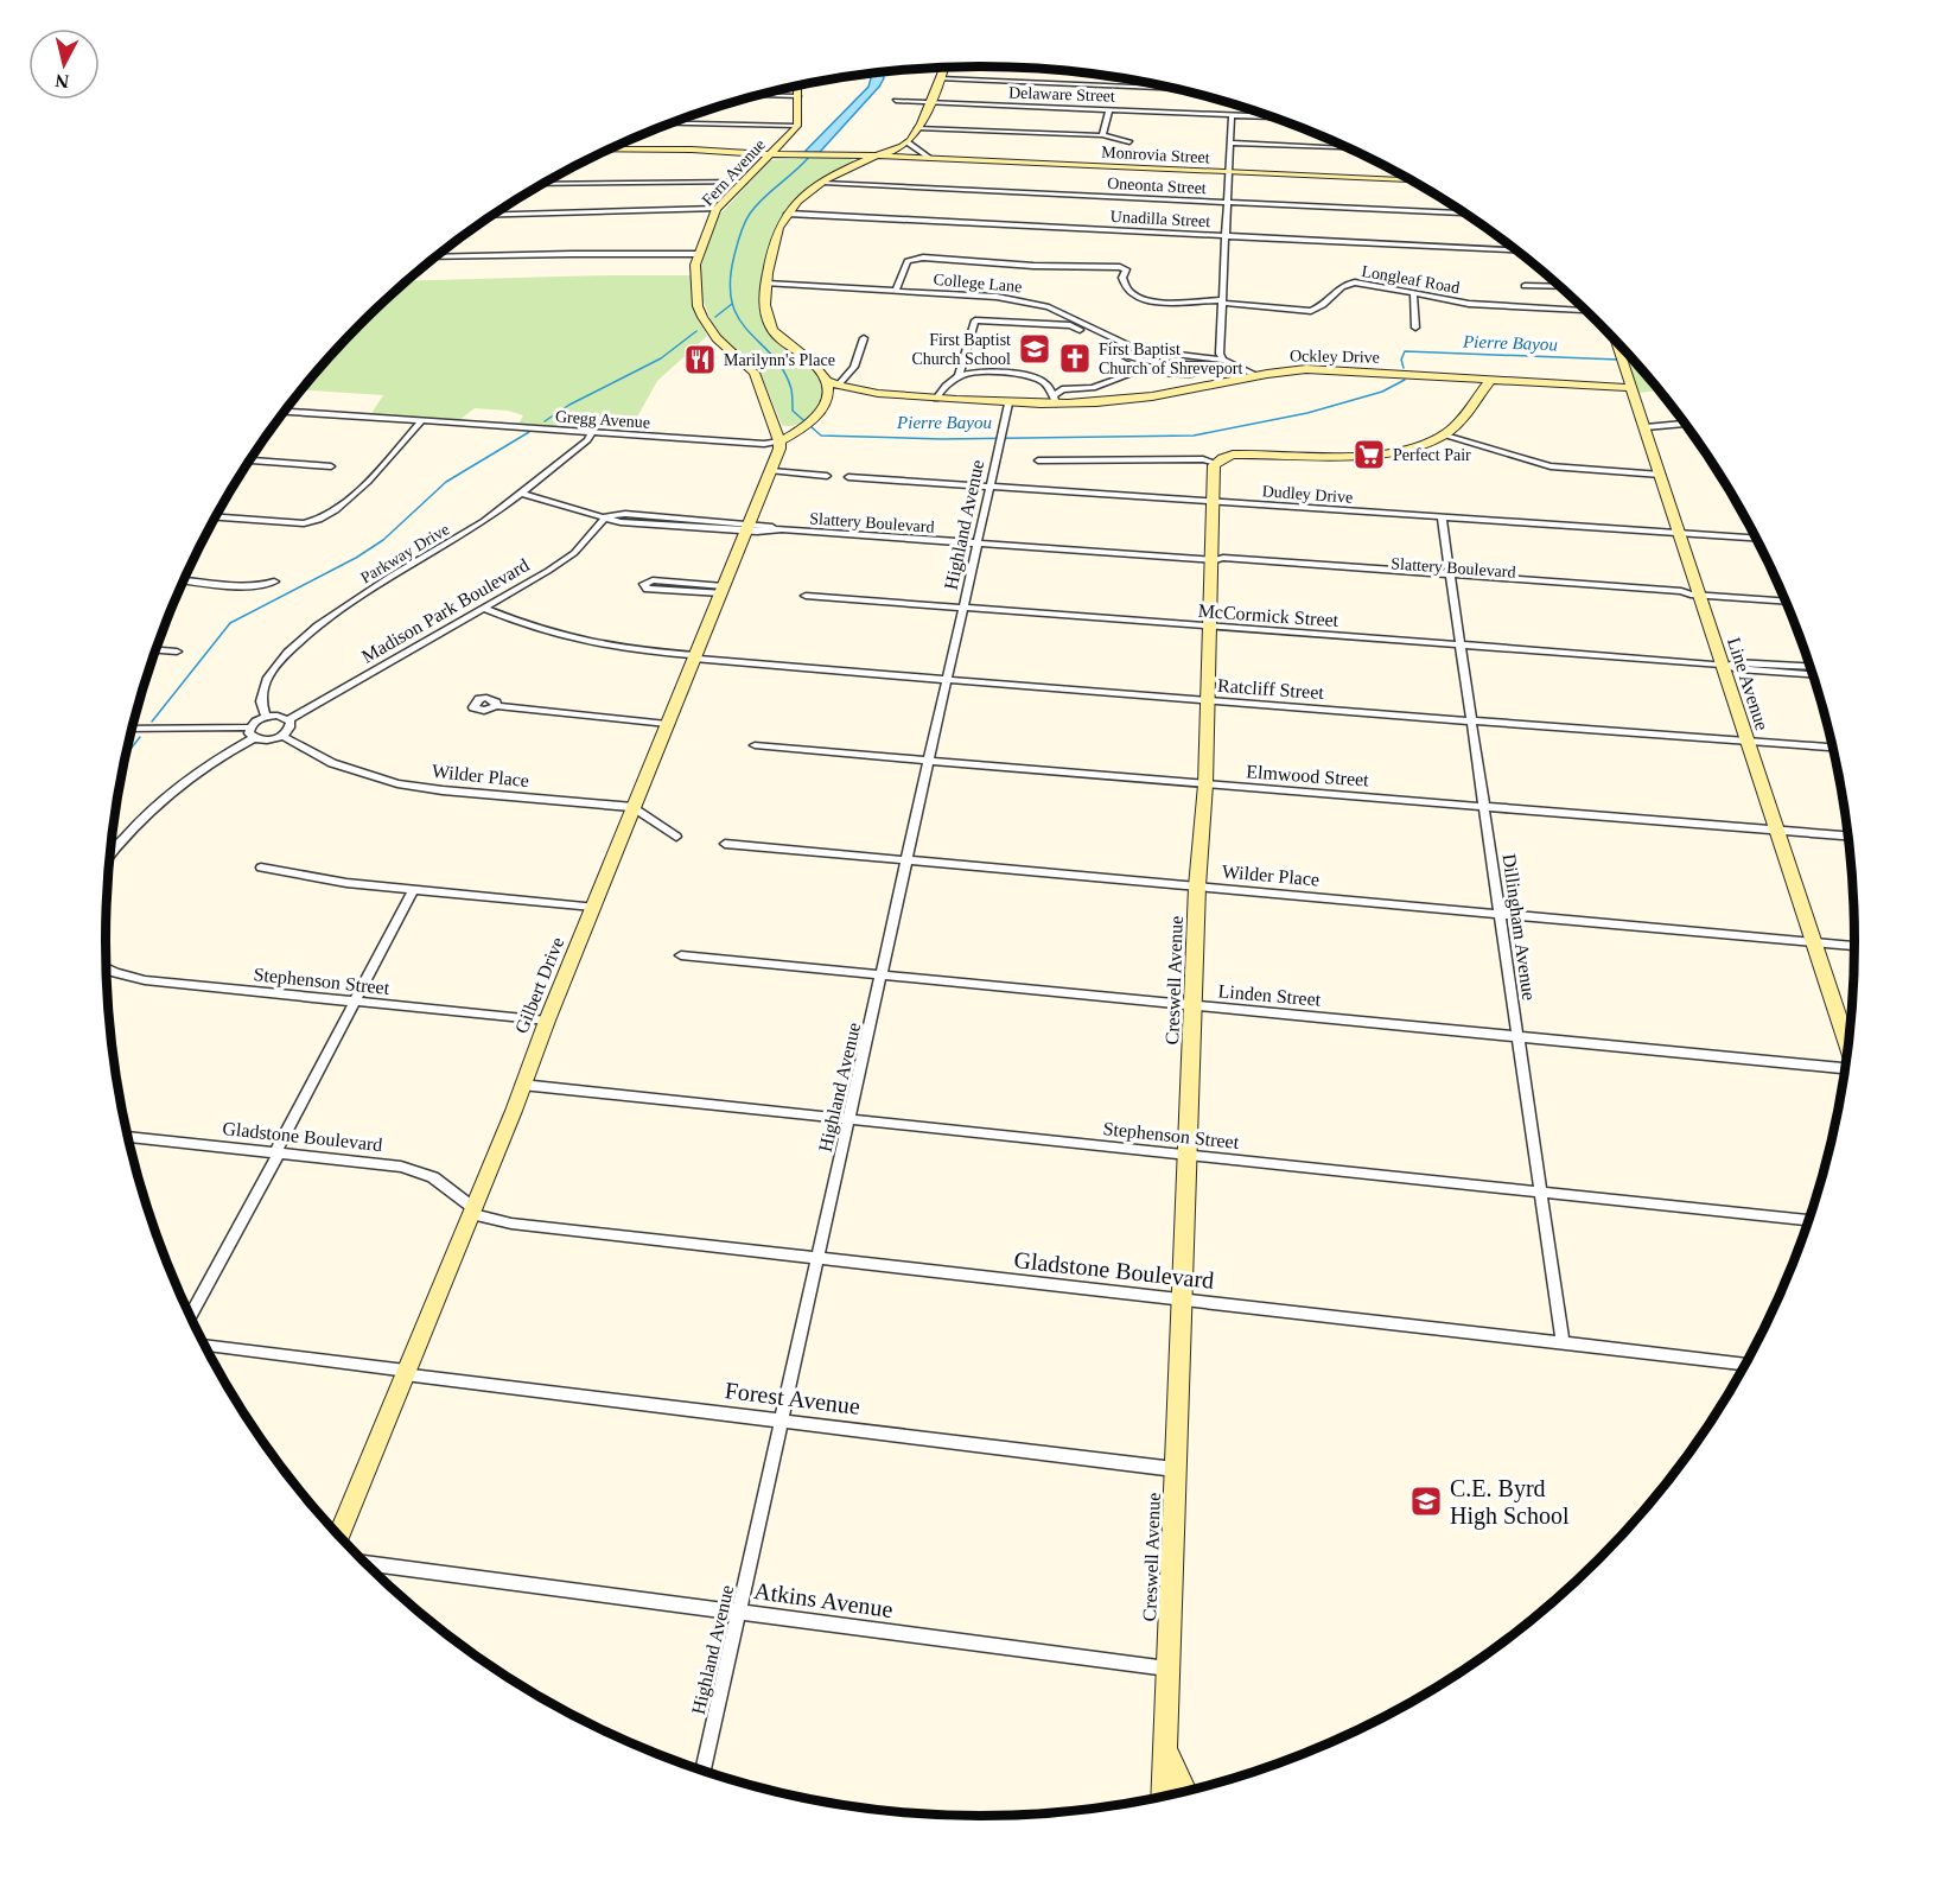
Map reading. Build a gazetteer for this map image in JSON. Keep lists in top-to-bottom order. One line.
{"streets":{"street":["Delaware Street","Monrovia Street","Fern Avenue","Oneonta Street","Unadilla Street","Longleaf Road","College Lane","Ockley Drive","Gregg Avenue","Dudley Drive","Slattery Boulevard","Highland Avenue","Parkway Drive","Madison Park Boulevard","McCormick Street","Line Avenue","Ratcliff Street","Wilder Place","Elmwood Street","Dillingham Avenue","Stephenson Street","Creswell Avenue","Gilbert Drive","Linden Street","Gladstone Boulevard","Forest Avenue","Atkins Avenue"]},"crossings":[["Fern Avenue","Gregg Avenue"],["Fern Avenue","Gilbert Drive"],["Longleaf Road","College Lane"],["College Lane","Ockley Drive"],["Ockley Drive","Highland Avenue"],["Ockley Drive","Line Avenue"],["Gregg Avenue","Parkway Drive"],["Gregg Avenue","Gilbert Drive"],["Dudley Drive","Highland Avenue"],["Dudley Drive","Line Avenue"],["Dudley Drive","Dillingham Avenue"],["Dudley Drive","Creswell Avenue"],["Slattery Boulevard","Highland Avenue"],["Slattery Boulevard","Parkway Drive"],["Slattery Boulevard","Madison Park Boulevard"],["Slattery Boulevard","Line Avenue"],["Slattery Boulevard","Dillingham Avenue"],["Slattery Boulevard","Creswell Avenue"],["Slattery Boulevard","Gilbert Drive"],["Highland Avenue","McCormick Street"],["Highland Avenue","Ratcliff Street"],["Highland Avenue","Wilder Place"],["Highland Avenue","Elmwood Street"],["Highland Avenue","Stephenson Street"],["Highland Avenue","Linden Street"],["Highland Avenue","Gladstone Boulevard"],["Highland Avenue","Forest Avenue"],["Highland Avenue","Atkins Avenue"],["Madison Park Boulevard","Ratcliff Street"],["McCormick Street","Line Avenue"],["McCormick Street","Dillingham Avenue"],["McCormick Street","Creswell Avenue"],["Line Avenue","Ratcliff Street"],["Line Avenue","Wilder Place"],["Line Avenue","Elmwood Street"],["Ratcliff Street","Dillingham Avenue"],["Ratcliff Street","Creswell Avenue"],["Ratcliff Street","Gilbert Drive"],["Wilder Place","Dillingham Avenue"],["Wilder Place","Creswell Avenue"],["Wilder Place","Gilbert Drive"],["Elmwood Street","Dillingham Avenue"],["Elmwood Street","Creswell Avenue"],["Dillingham Avenue","Stephenson Street"],["Dillingham Avenue","Linden Street"],["Dillingham Avenue","Gladstone Boulevard"],["Stephenson Street","Creswell Avenue"],["Stephenson Street","Gilbert Drive"],["Creswell Avenue","Linden Street"],["Creswell Avenue","Gladstone Boulevard"],["Creswell Avenue","Forest Avenue"],["Creswell Avenue","Atkins Avenue"],["Gilbert Drive","Gladstone Boulevard"],["Gilbert Drive","Forest Avenue"]],"water":["Pierre Bayou"],"places":{"school or university":["First Baptist Church School","C.E. Byrd High School"],"church":["First Baptist Church of Shreveport"],"restaurant":["Marilynn's Place"],"supermarket":["Perfect Pair"]},"north":"bottom"}
